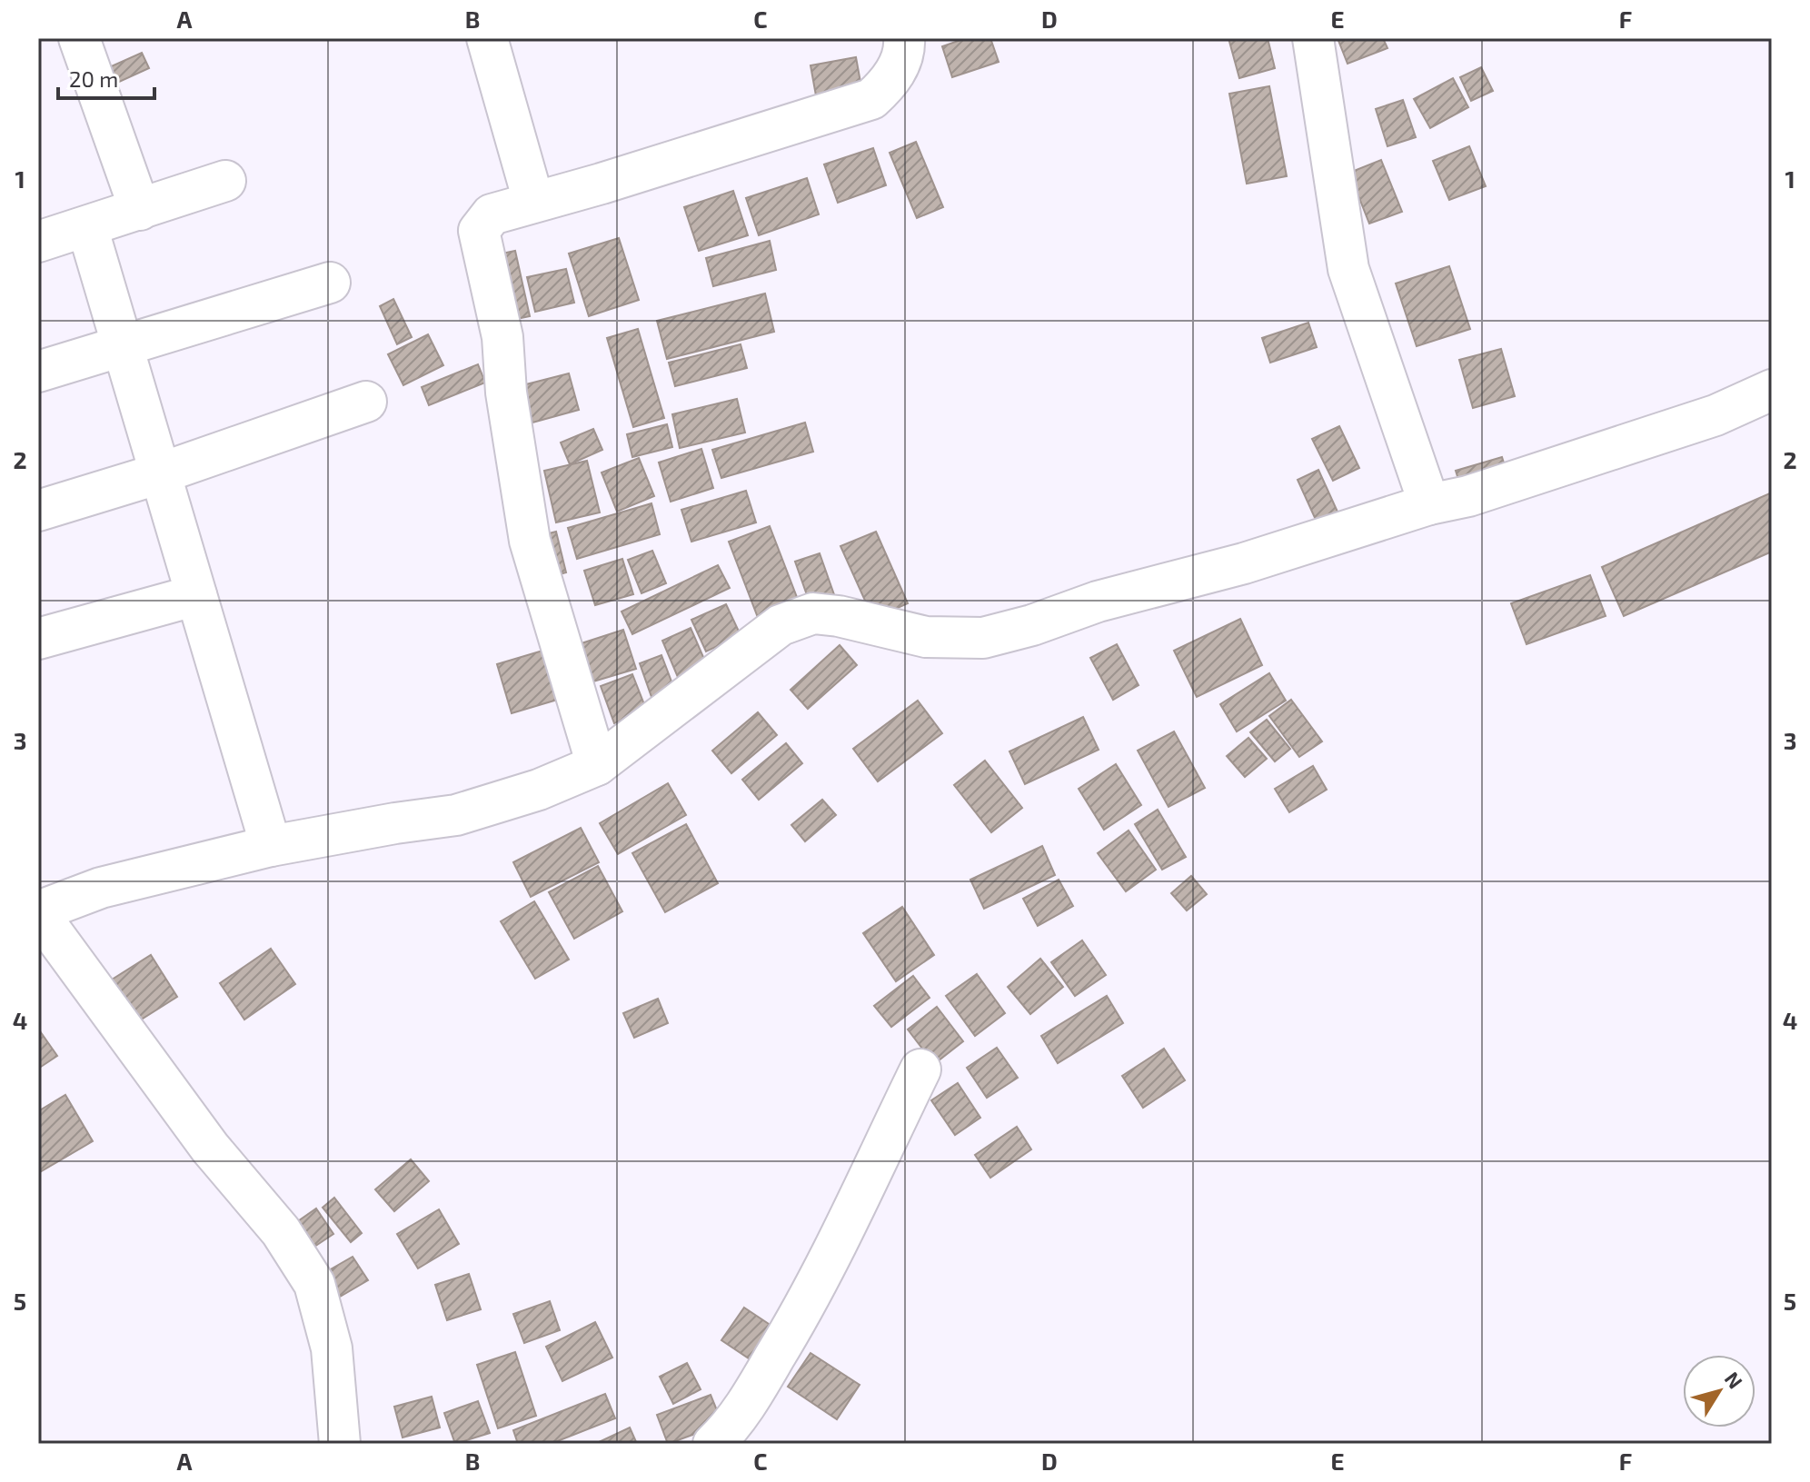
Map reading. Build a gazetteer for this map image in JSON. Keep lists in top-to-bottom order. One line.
{"scale_bar":"20 m","north":"top right","grid":{"columns":["A","B","C","D","E","F"],"rows":["1","2","3","4","5"]}}
